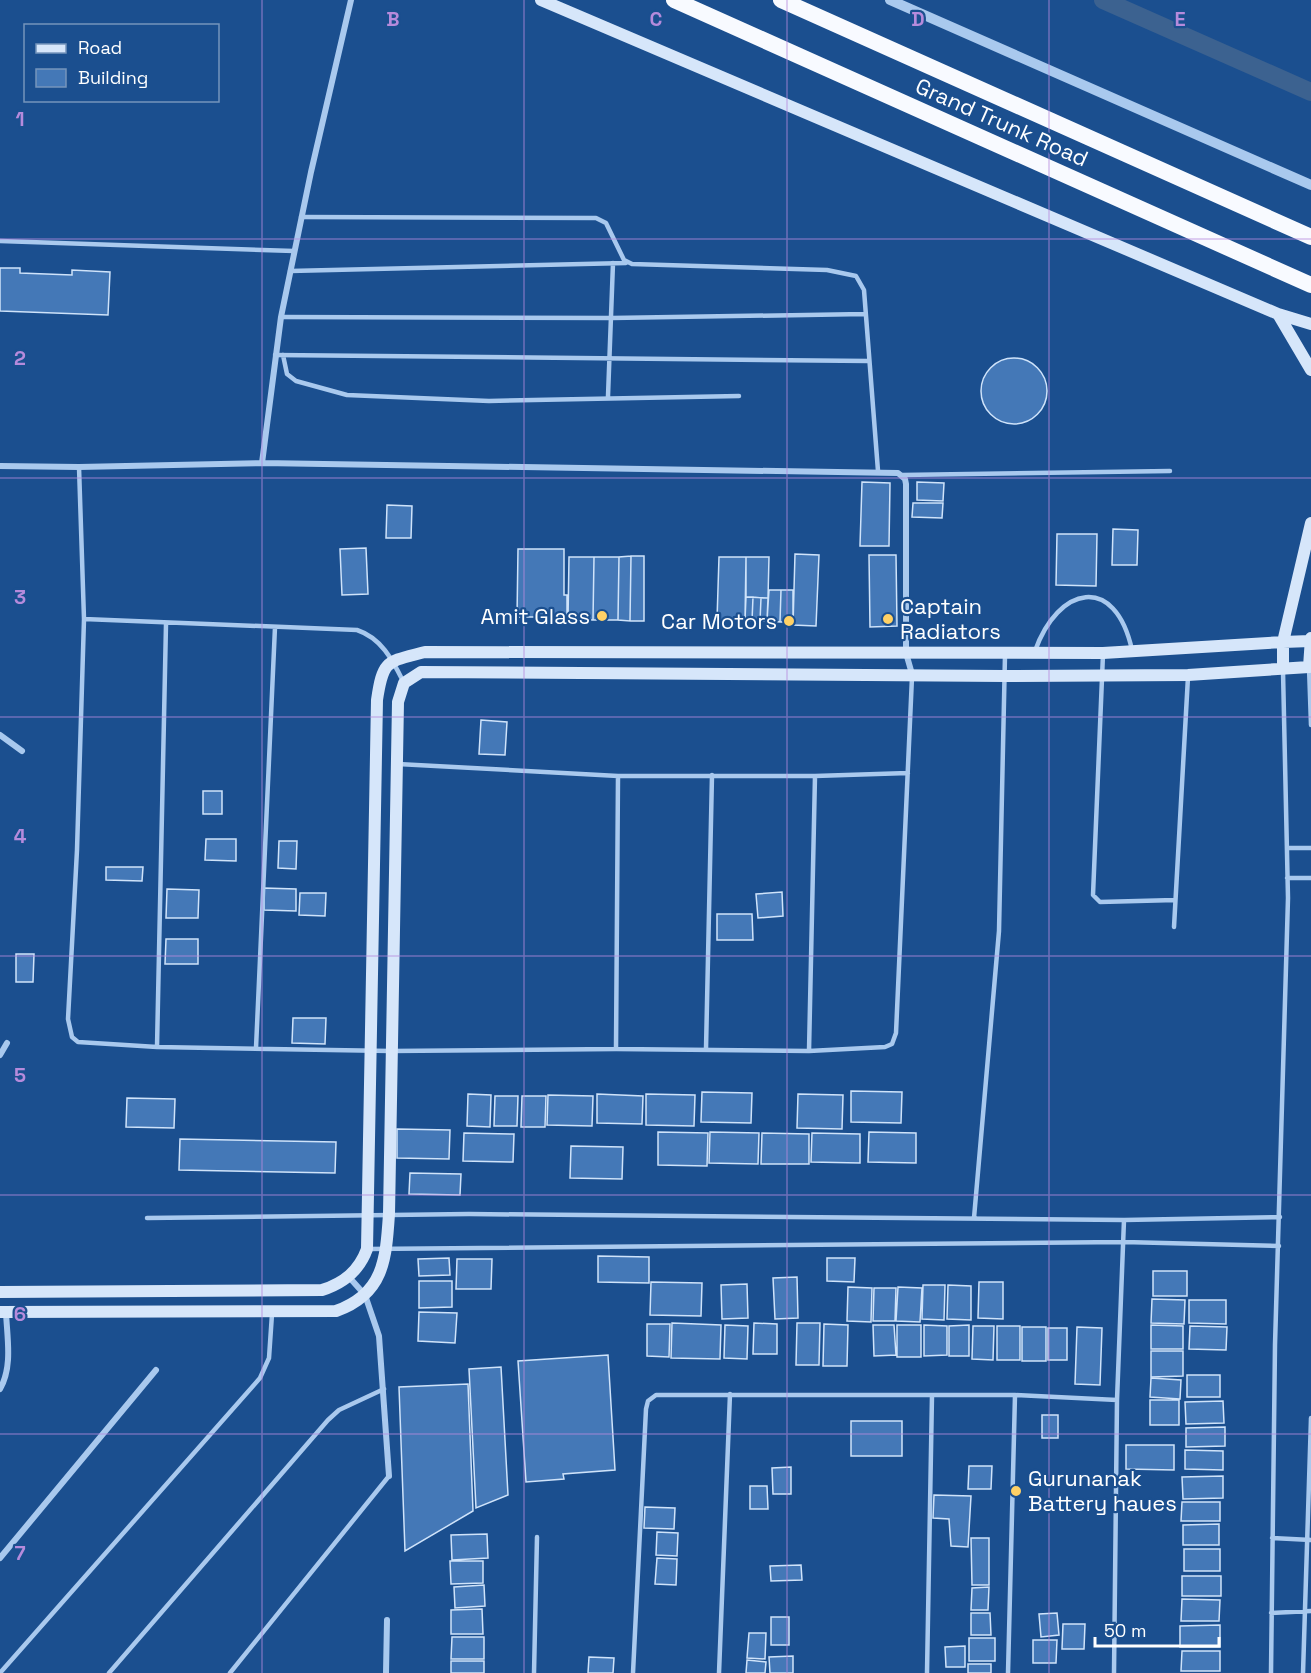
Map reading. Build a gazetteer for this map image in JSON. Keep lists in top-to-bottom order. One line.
{"streets":{"highway":["Grand Trunk Road"]},"places":["Amit Glass","Captain Radiators","Car Motors","Gurunanak Battery haues"],"legend":["Road","Building"],"scale_bar":"50 m","grid":{"columns":["B","C","D","E"],"rows":["1","2","3","4","5","6","7"]}}
